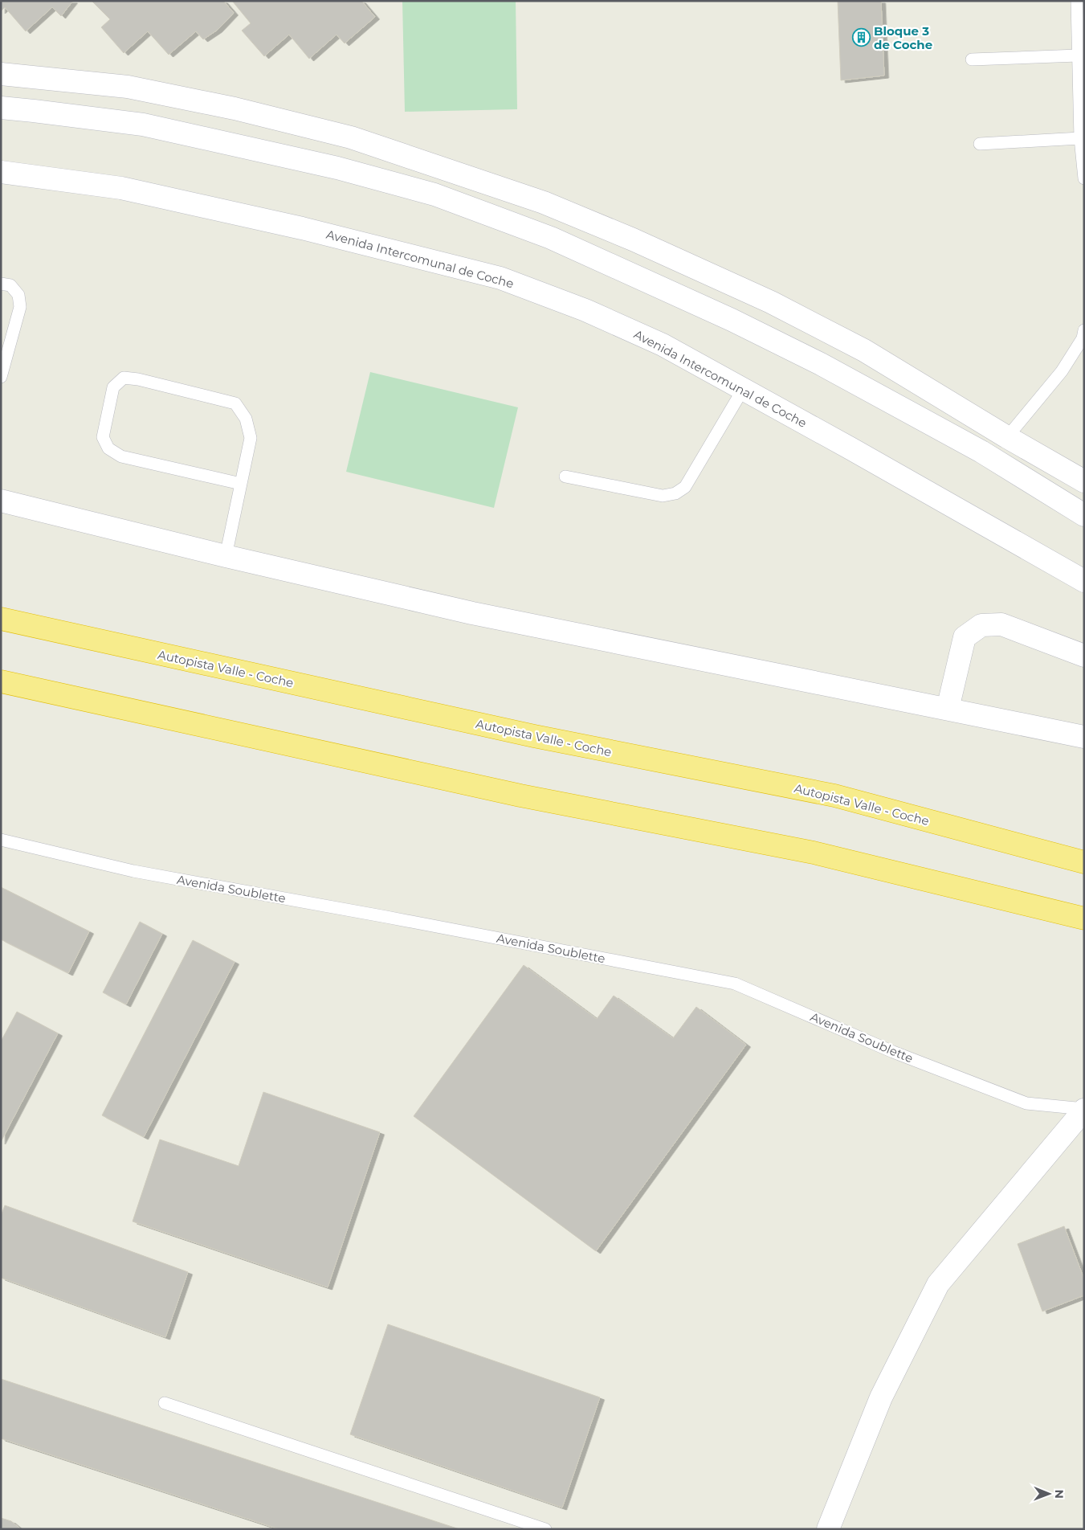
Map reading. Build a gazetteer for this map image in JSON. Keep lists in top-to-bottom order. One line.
{"streets":{"highway":["Autopista Valle - Coche"],"street":["Avenida Intercomunal de Coche"],"lane":["Avenida Soublette"]},"places":{"building":["Bloque 3 de Coche"]},"north":"right"}
